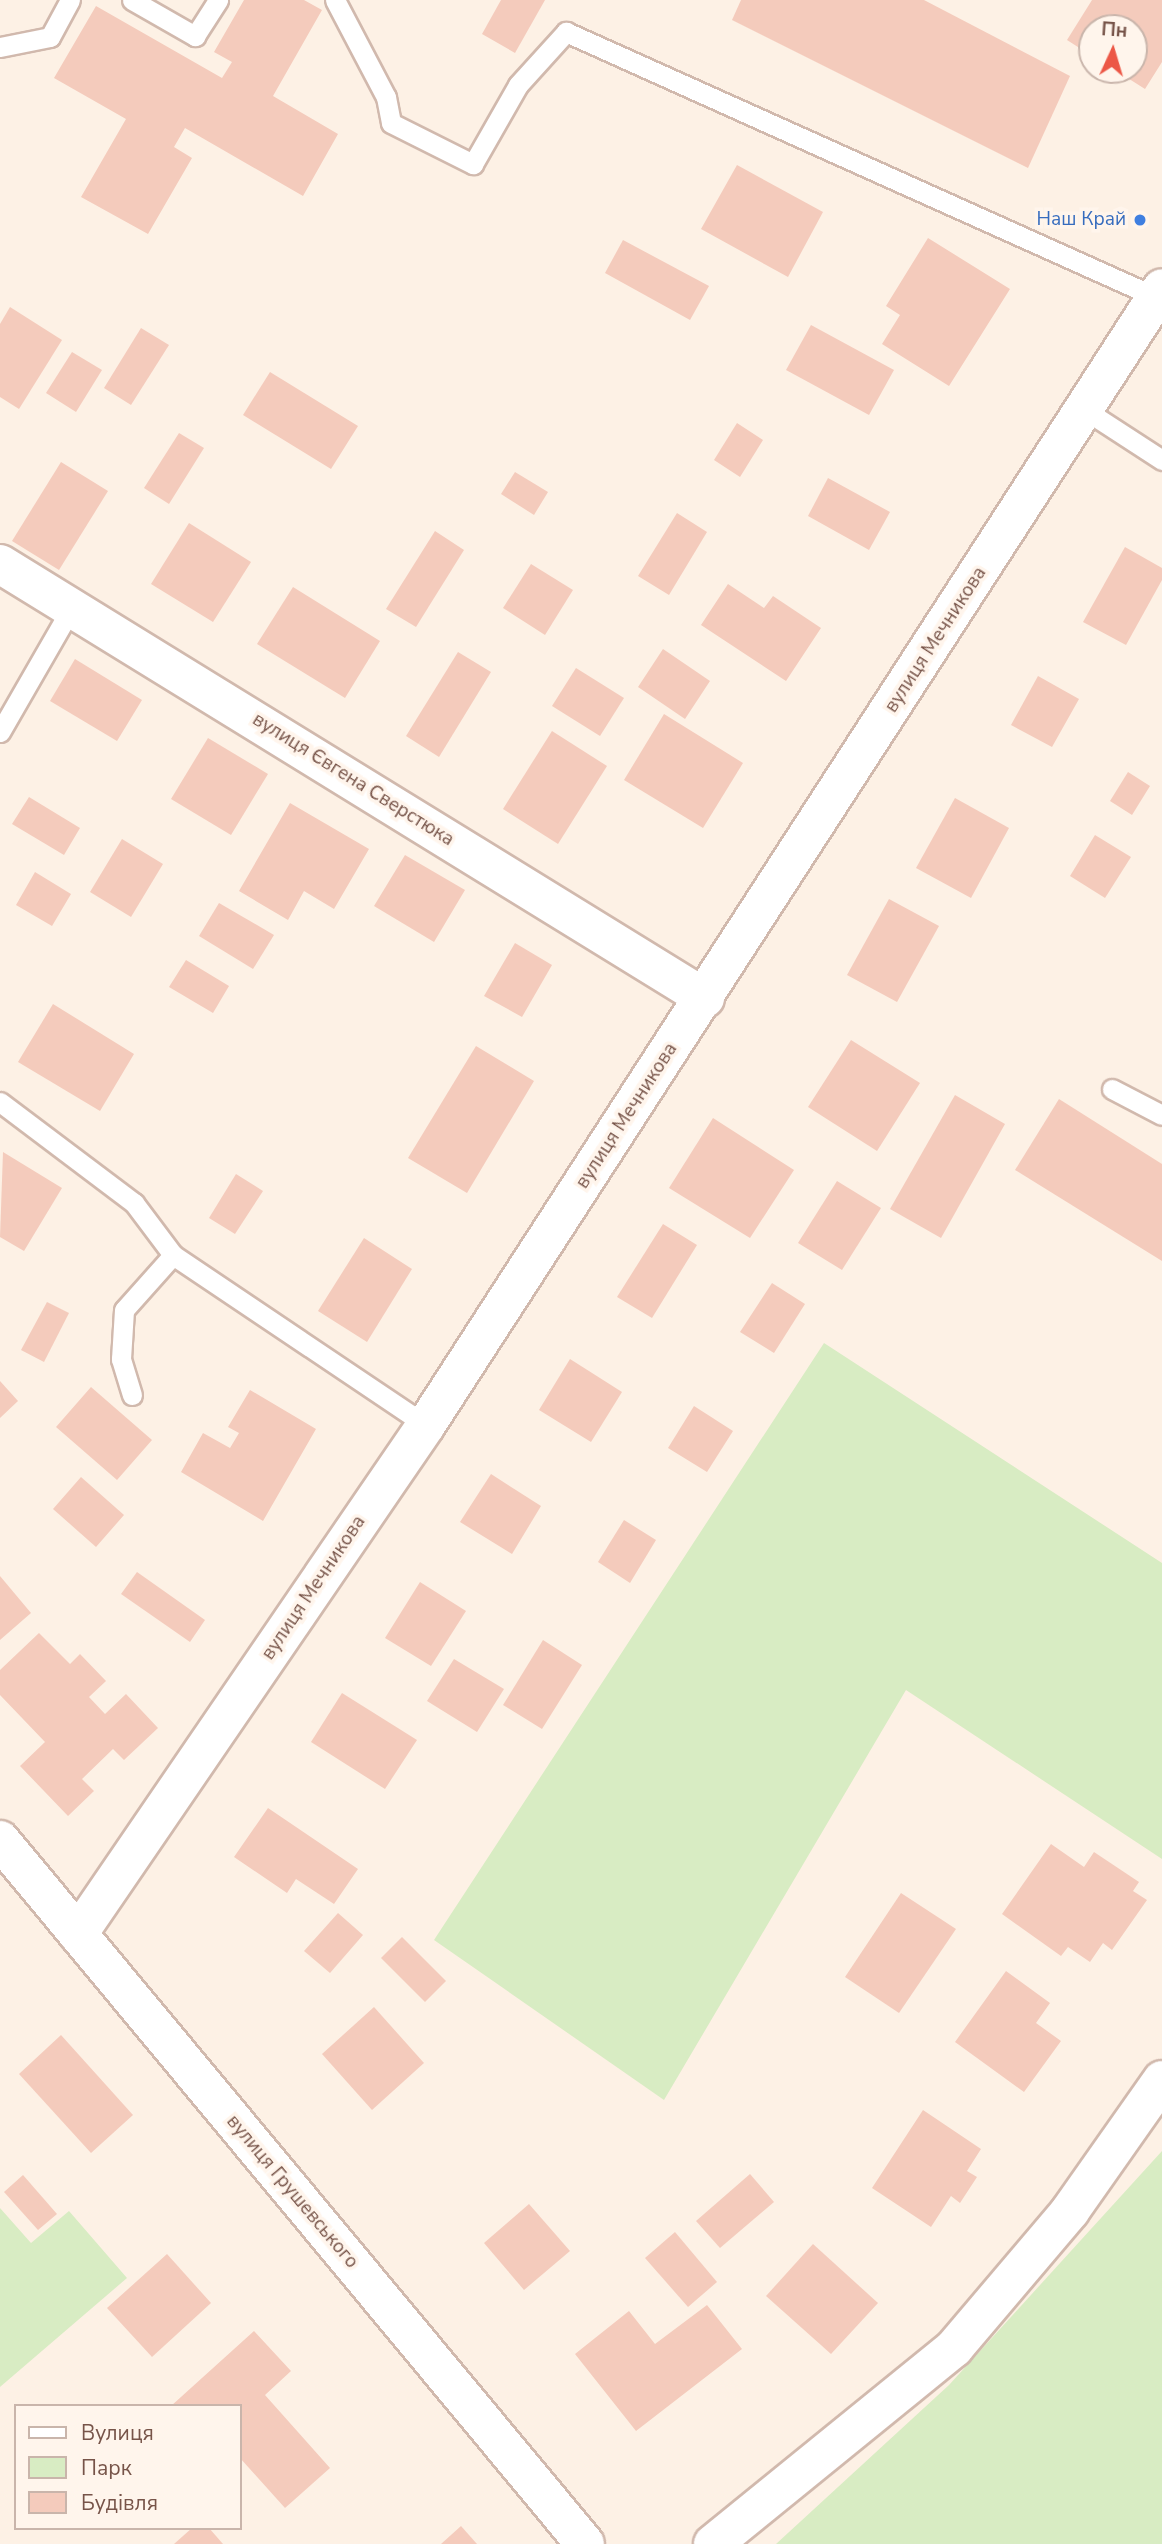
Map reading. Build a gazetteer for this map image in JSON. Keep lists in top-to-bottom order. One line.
{"streets":{"street":["вулиця Мечникова","вулиця Євгена Сверстюка","вулиця Грушевського"]},"crossings":[["вулиця Мечникова","вулиця Євгена Сверстюка"],["вулиця Мечникова","вулиця Грушевського"]],"places":["Наш Край"],"legend":["Вулиця","Парк","Будівля"],"north":"top"}
